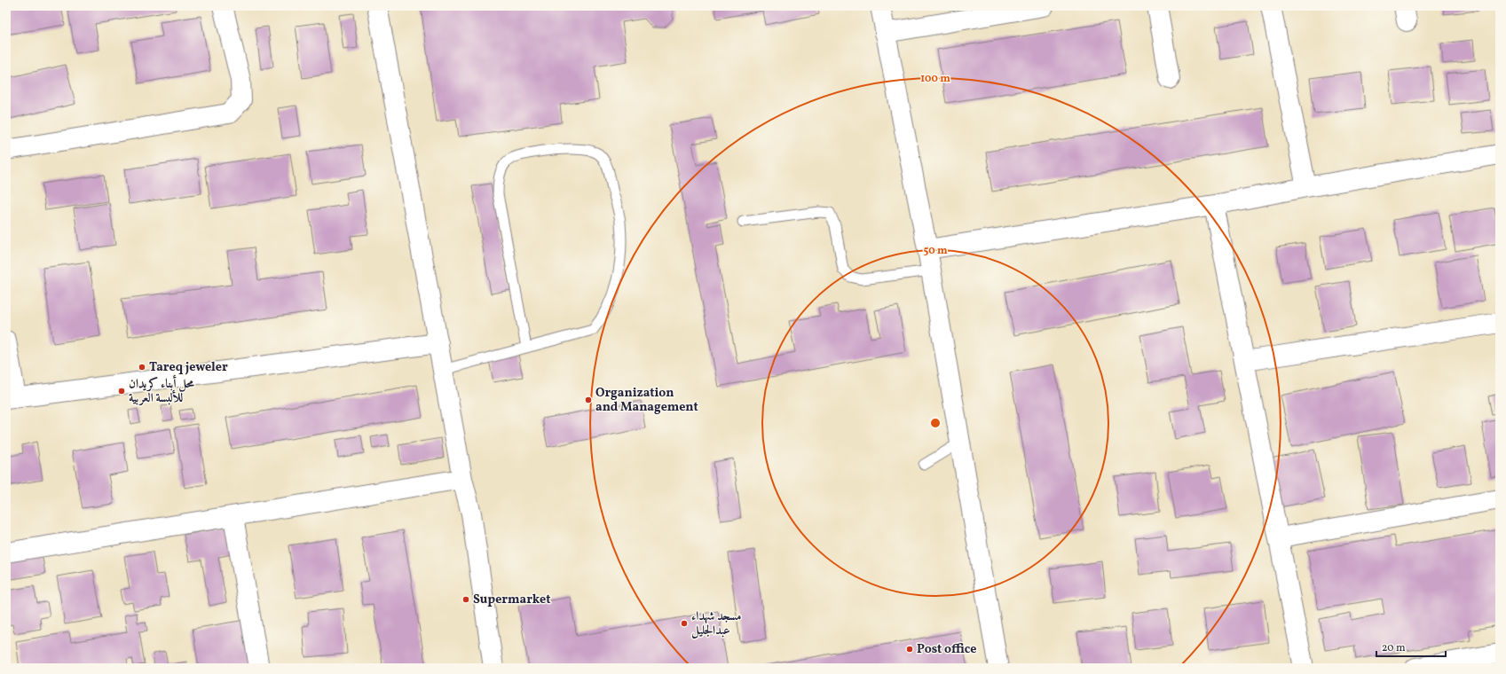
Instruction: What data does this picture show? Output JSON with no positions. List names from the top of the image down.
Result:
{
  "places": [
    "Tareq jeweler",
    "محل أبناء كريدان للألبسة العربية",
    "Organization and Management",
    "Supermarket",
    "مسجد شهداء عبدالجليل",
    "Post office"
  ],
  "scale_bar": "20 m",
  "rings": ["100 m", "50 m"]
}
